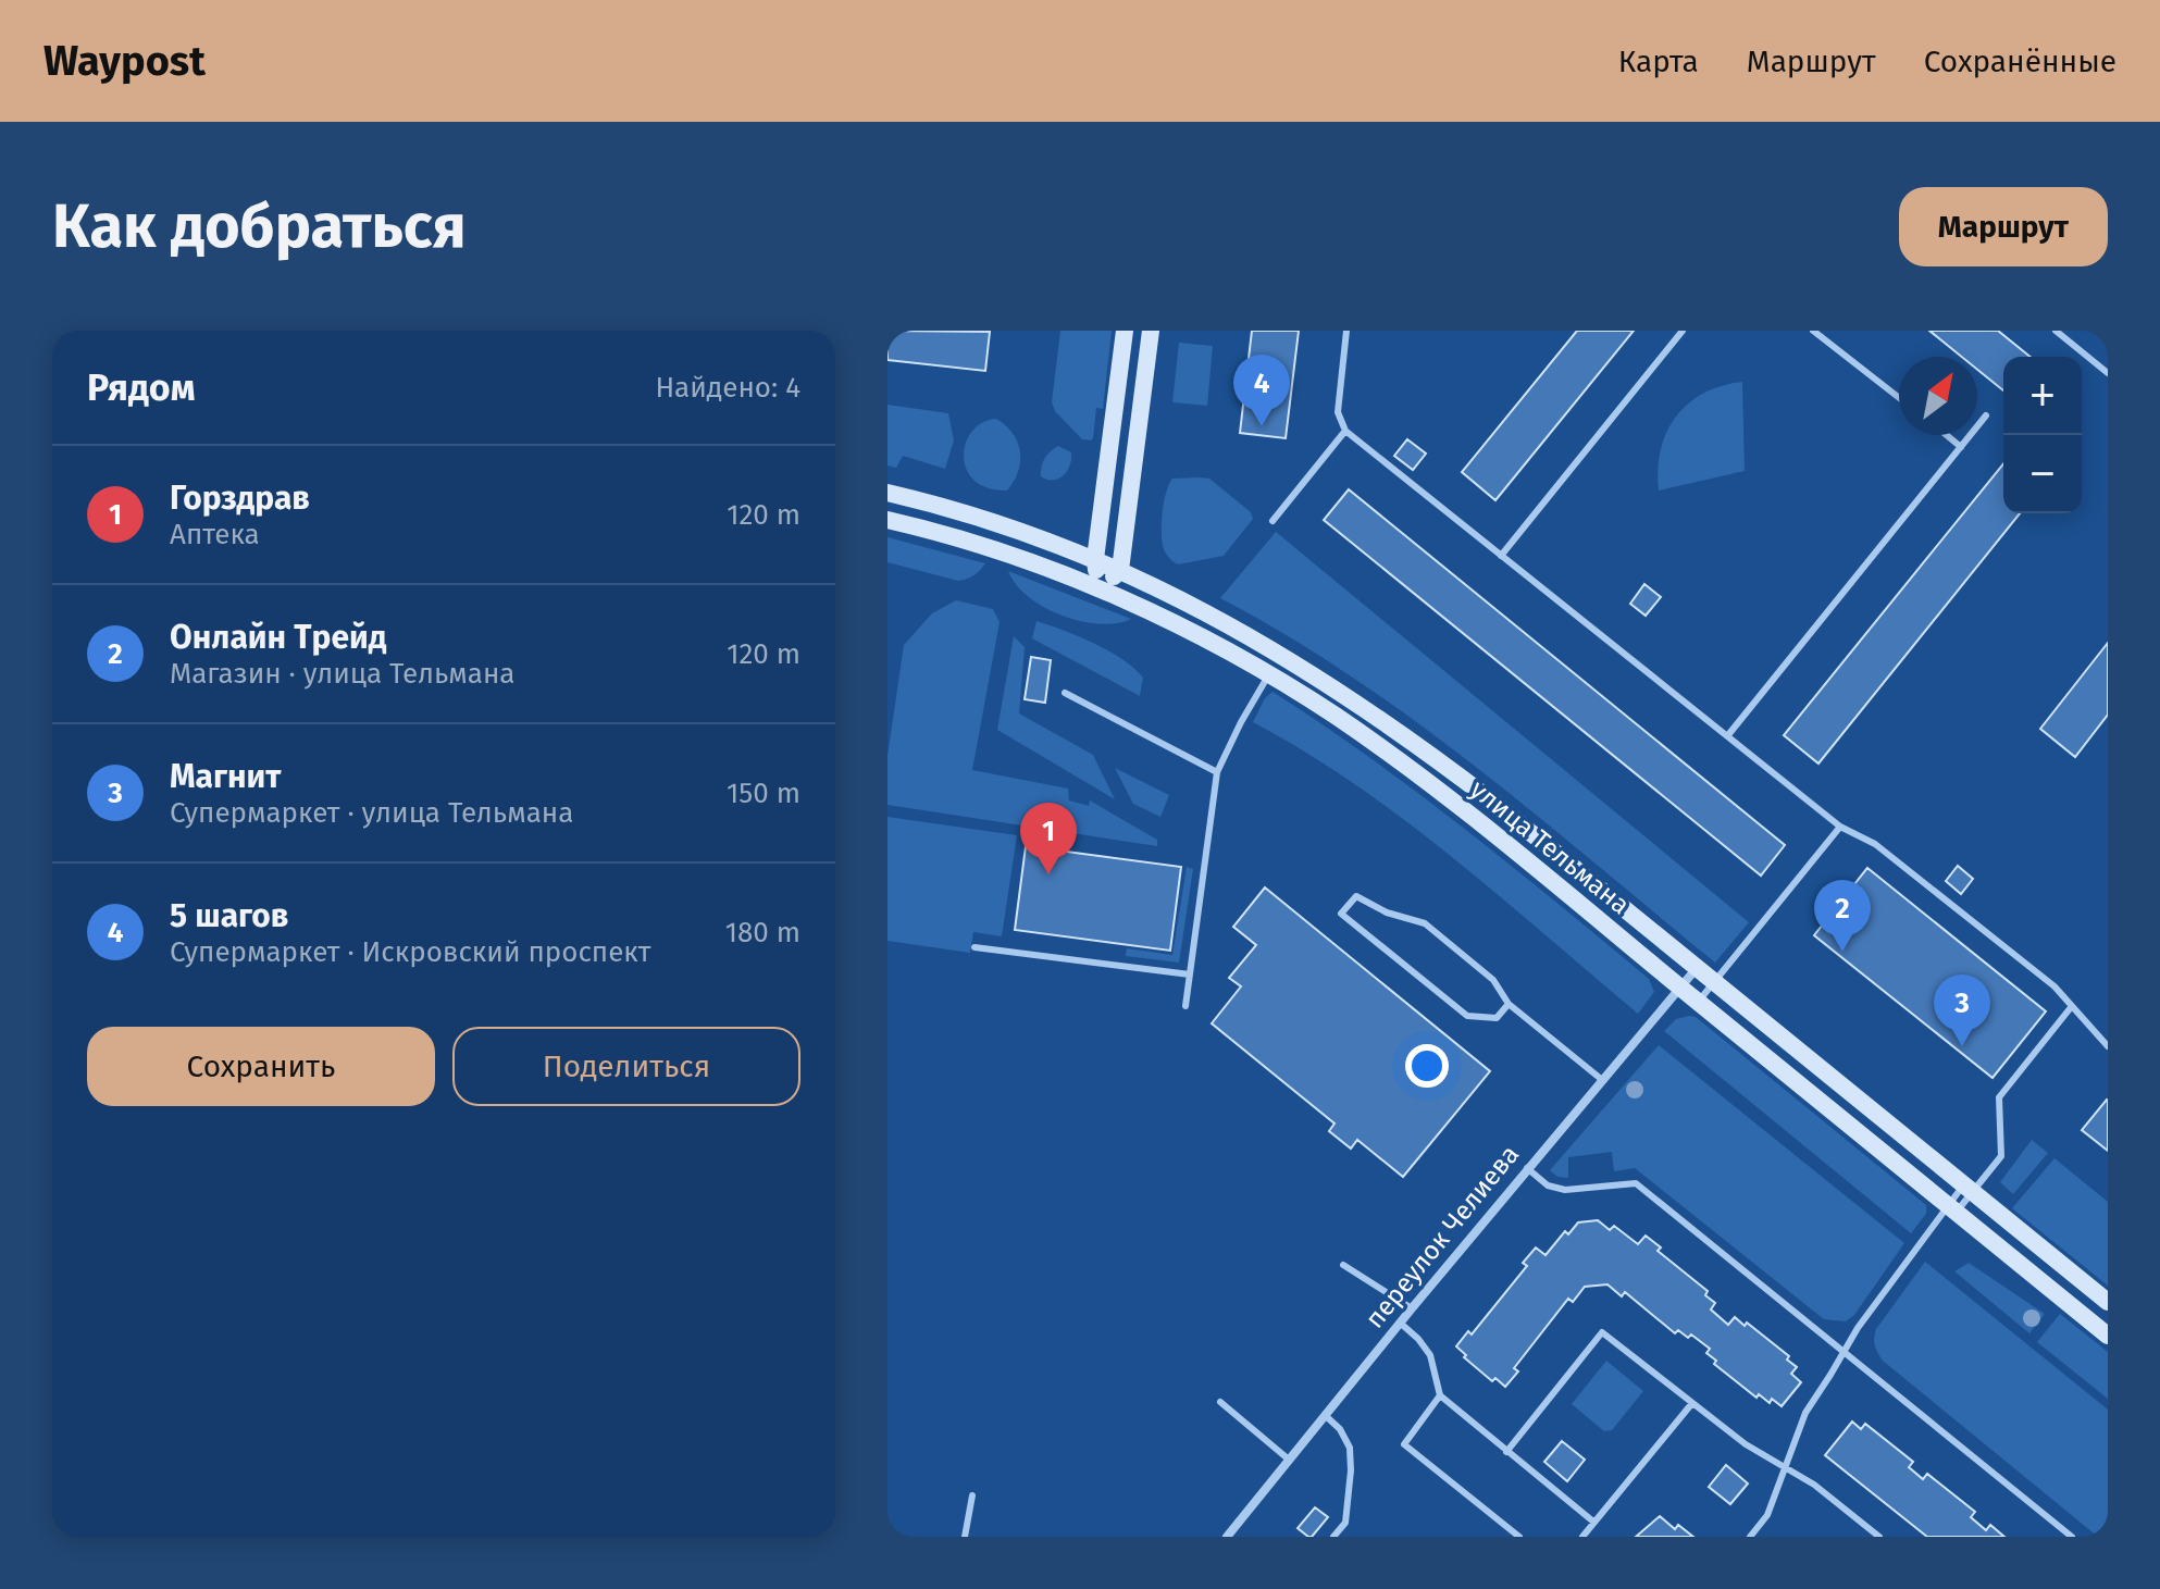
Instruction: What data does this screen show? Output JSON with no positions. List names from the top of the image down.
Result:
{
  "streets": {
    "street": ["улица Тельмана", "переулок Челиева"]
  },
  "crossings": [
    ["улица Тельмана", "переулок Челиева"]
  ],
  "north": "top right",
  "page": {
    "header": "Waypost",
    "nav": ["Карта", "Маршрут", "Сохранённые"],
    "buttons": [
      "Маршрут",
      ["Сохранить", "Поделиться"]
    ],
    "title": "Как добраться",
    "heading": ["Рядом", "Найдено: 4"],
    "pins": [
      "4",
      "1",
      "2",
      "3"
    ],
    "map_buttons": ["+", "−"],
    "list": [
      {
        "mark": "1",
        "name": "Горздрав",
        "note": "Аптека",
        "value": "120 m"
      },
      {
        "mark": "2",
        "name": "Онлайн Трейд",
        "note": "Магазин · улица Тельмана",
        "value": "120 m"
      },
      {
        "mark": "3",
        "name": "Магнит",
        "note": "Супермаркет · улица Тельмана",
        "value": "150 m"
      },
      {
        "mark": "4",
        "name": "5 шагов",
        "note": "Супермаркет · Искровский проспект",
        "value": "180 m"
      }
    ]
  }
}
